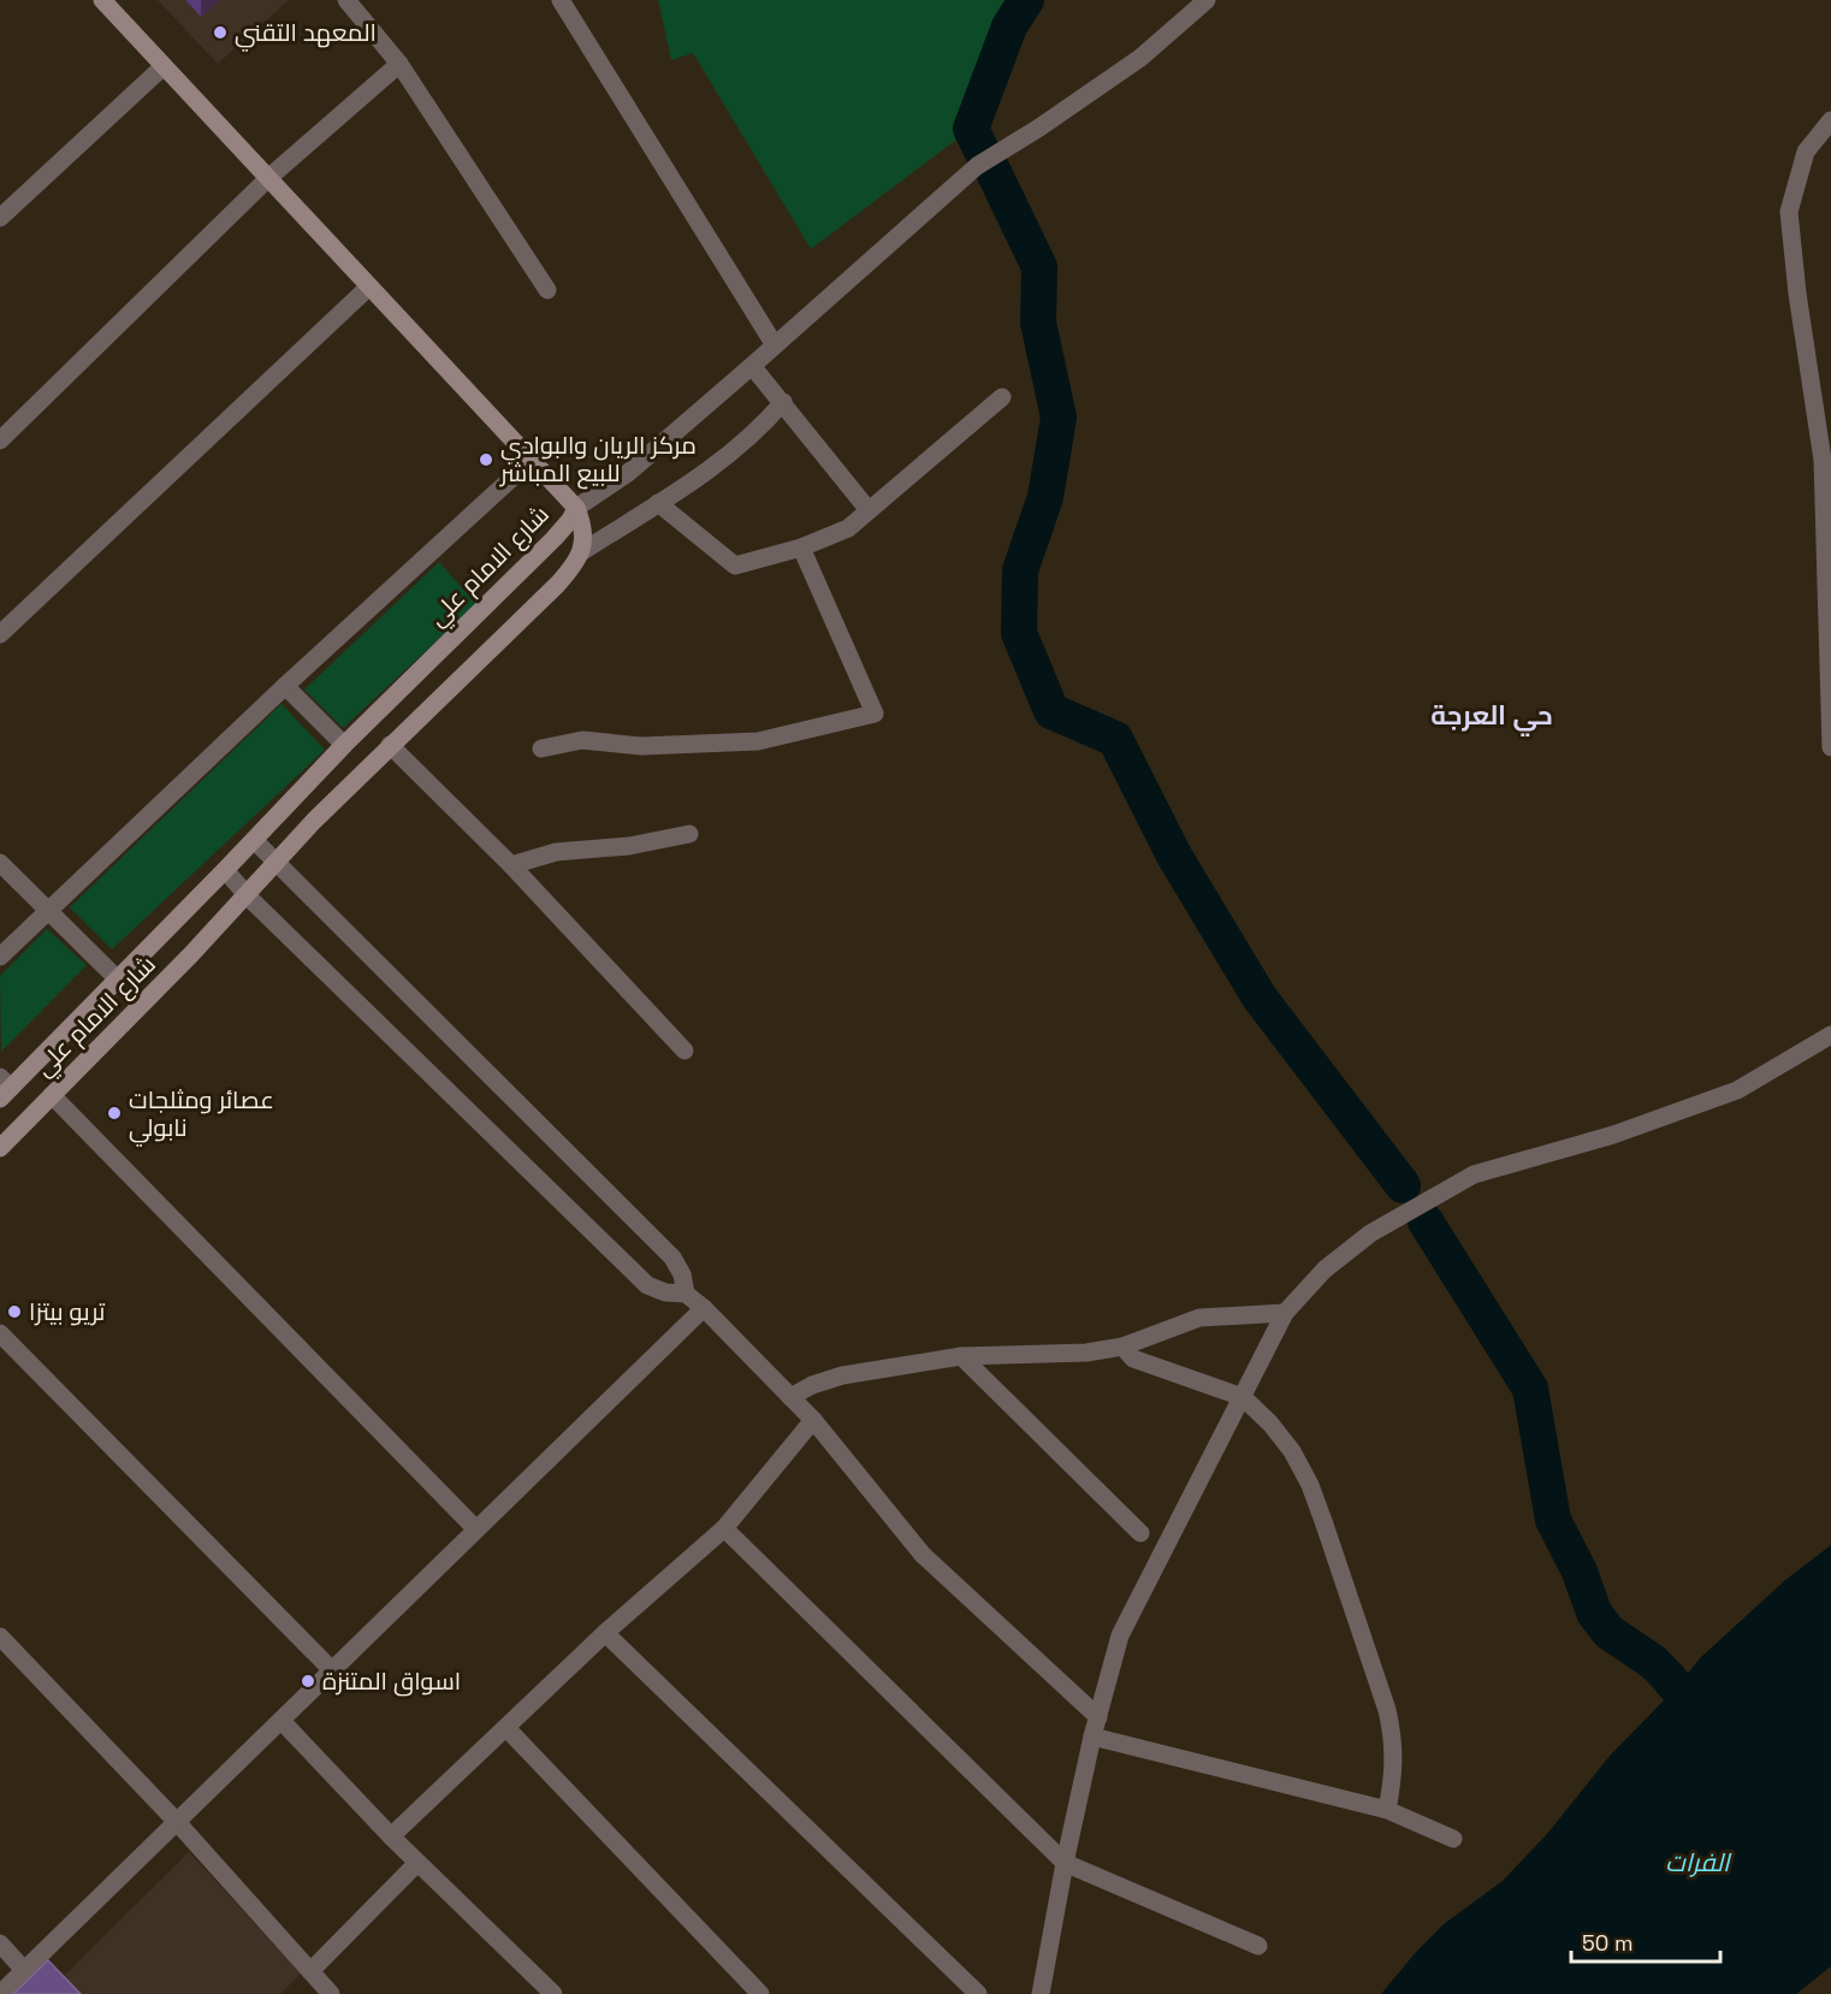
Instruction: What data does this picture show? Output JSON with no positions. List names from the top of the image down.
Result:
{
  "streets": {
    "street": ["شارع الامام علي"]
  },
  "districts": ["حي العرجة"],
  "water": ["الفرات"],
  "places": [
    "المعهد التقني",
    "مركز الريان والبوادي للبيع المباشر",
    "عصائر ومثلجات نابولي",
    "تريو بيتزا",
    "اسواق المتنزة"
  ],
  "scale_bar": "50 m"
}
